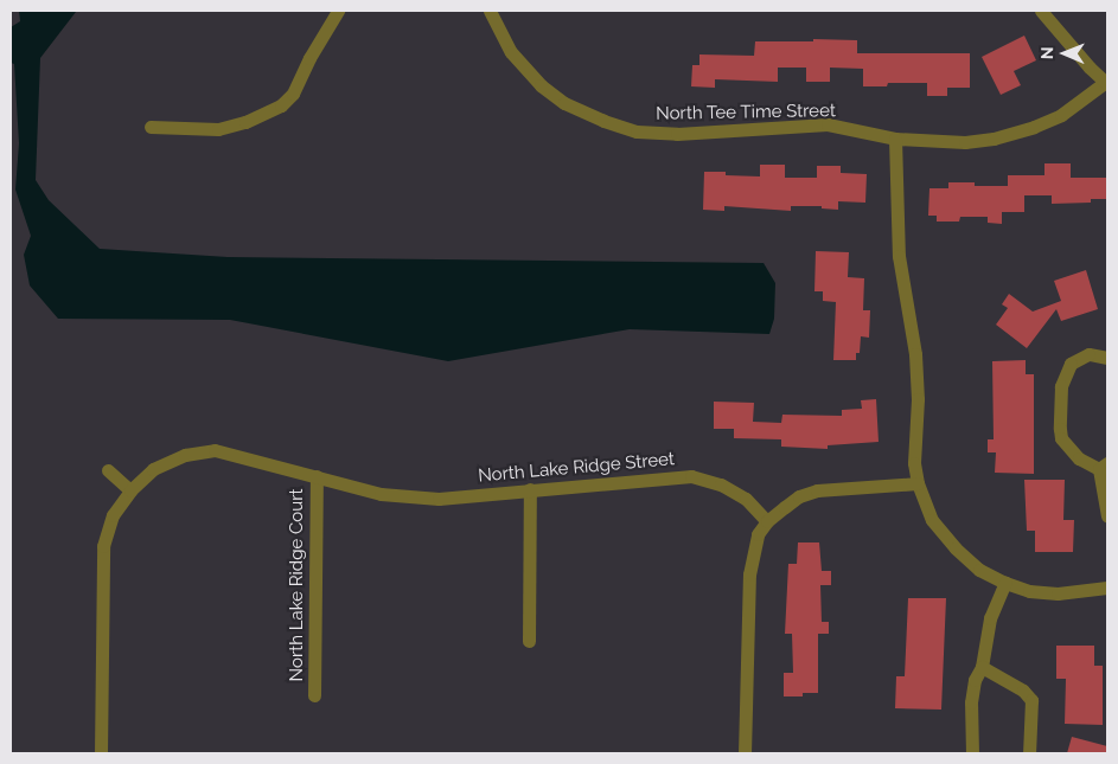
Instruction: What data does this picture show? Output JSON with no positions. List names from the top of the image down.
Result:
{
  "streets": {
    "street": ["North Tee Time Street", "North Lake Ridge Street", "North Lake Ridge Court"]
  },
  "crossings": [
    ["North Lake Ridge Street", "North Lake Ridge Court"]
  ],
  "north": "left"
}
